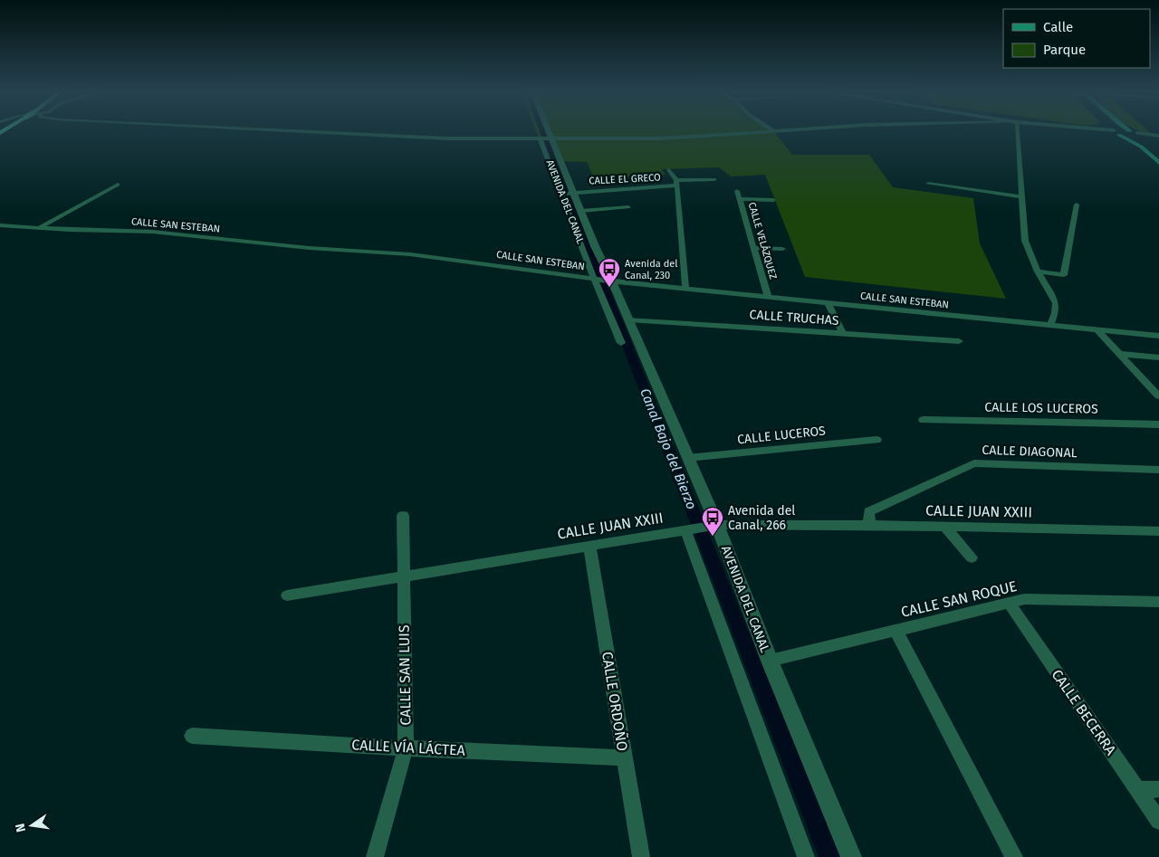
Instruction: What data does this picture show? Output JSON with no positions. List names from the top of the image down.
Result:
{
  "streets": {
    "street": [
      "CALLE EL GRECO",
      "AVENIDA DEL CANAL",
      "CALLE SAN ESTEBAN",
      "CALLE VELÁZQUEZ",
      "CALLE TRUCHAS",
      "CALLE LOS LUCEROS",
      "CALLE LUCEROS",
      "CALLE DIAGONAL",
      "CALLE JUAN XXIII",
      "CALLE SAN ROQUE",
      "CALLE SAN LUIS",
      "CALLE ORDOÑO",
      "CALLE BECERRA",
      "CALLE VÍA LÁCTEA"
    ]
  },
  "crossings": [
    ["CALLE EL GRECO", "AVENIDA DEL CANAL"],
    ["AVENIDA DEL CANAL", "CALLE SAN ESTEBAN"],
    ["AVENIDA DEL CANAL", "CALLE TRUCHAS"],
    ["AVENIDA DEL CANAL", "CALLE LUCEROS"],
    ["AVENIDA DEL CANAL", "CALLE JUAN XXIII"],
    ["AVENIDA DEL CANAL", "CALLE SAN ROQUE"],
    ["CALLE SAN ESTEBAN", "CALLE VELÁZQUEZ"],
    ["CALLE DIAGONAL", "CALLE JUAN XXIII"],
    ["CALLE JUAN XXIII", "CALLE SAN LUIS"],
    ["CALLE JUAN XXIII", "CALLE ORDOÑO"],
    ["CALLE SAN ROQUE", "CALLE BECERRA"],
    ["CALLE SAN LUIS", "CALLE VÍA LÁCTEA"],
    ["CALLE ORDOÑO", "CALLE VÍA LÁCTEA"]
  ],
  "water": ["Canal Bajo del Bierzo"],
  "places": {
    "bus stop": ["Avenida del Canal, 230", "Avenida del Canal, 266"]
  },
  "legend": ["Calle", "Parque"],
  "north": "left"
}
